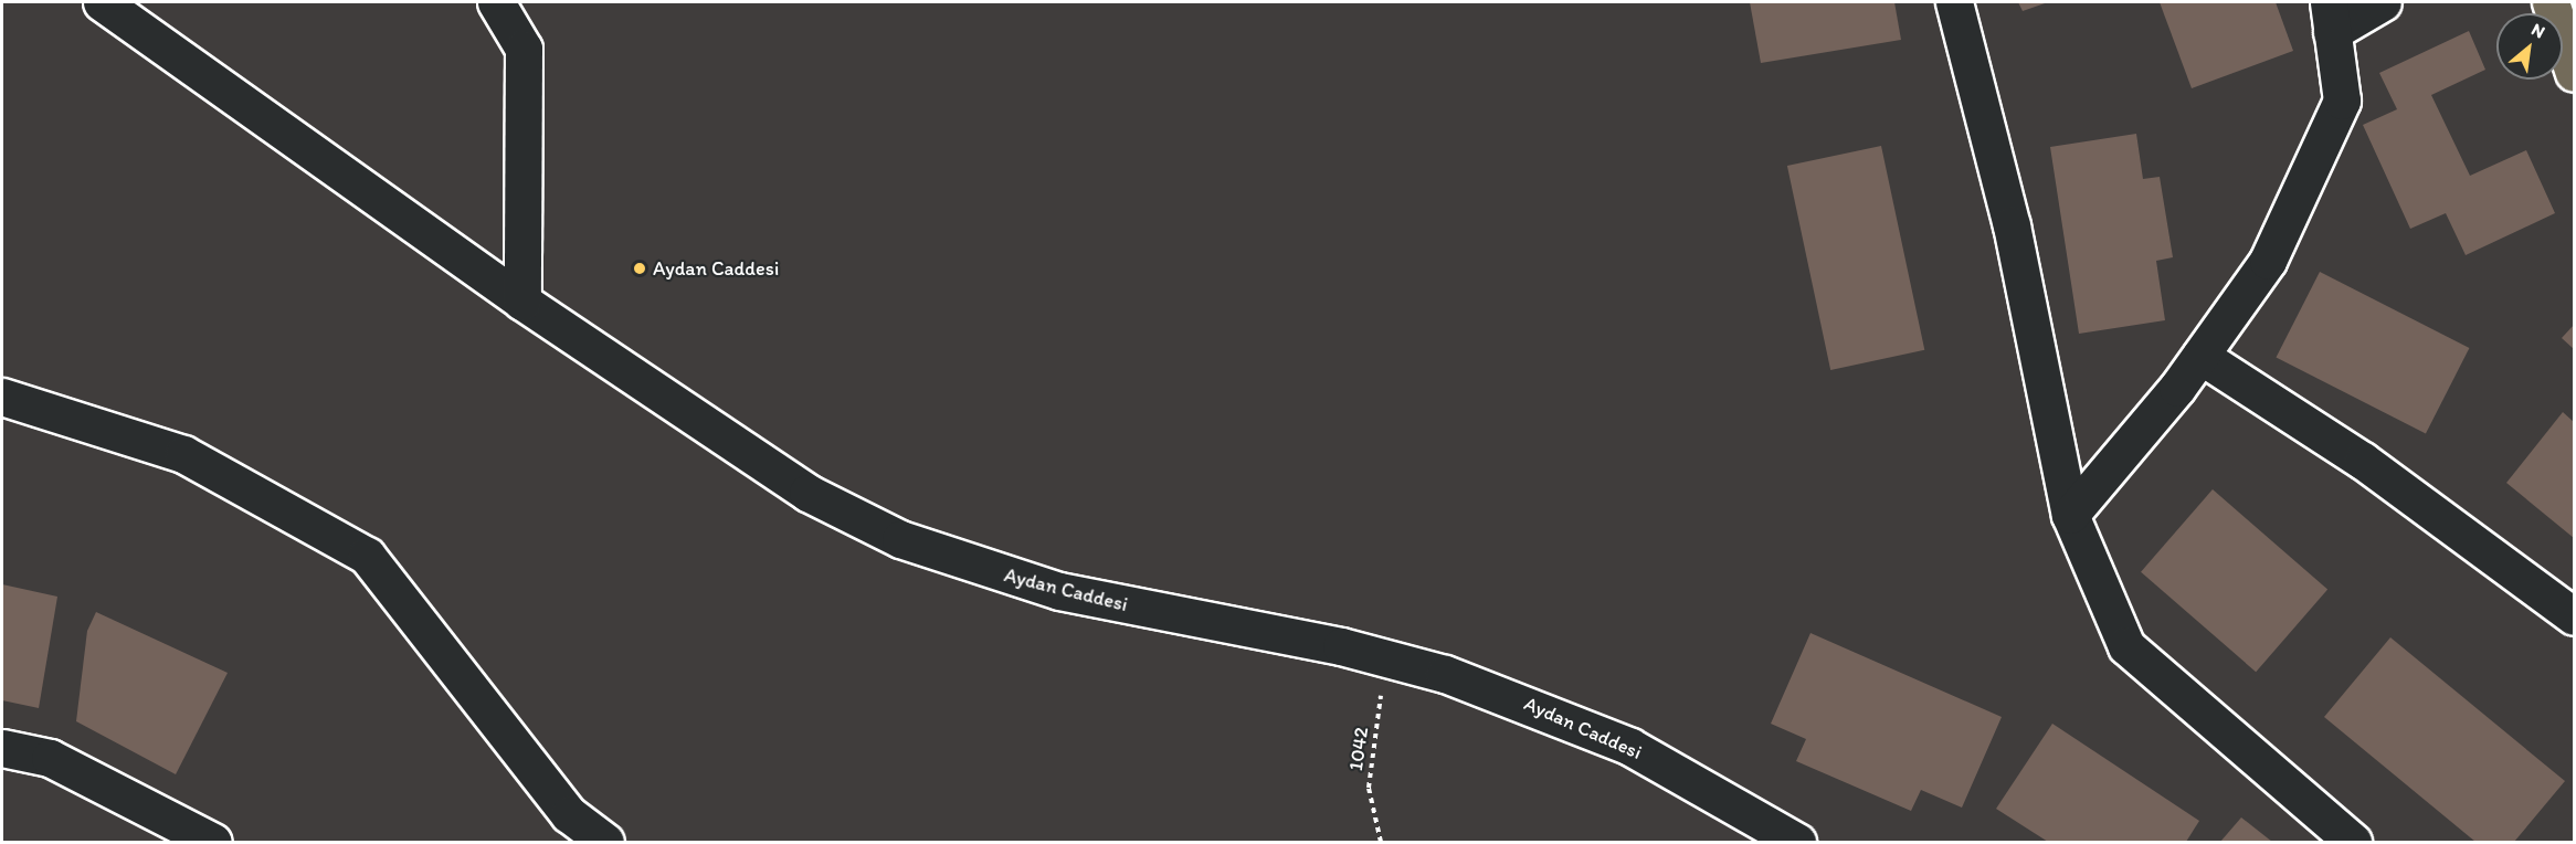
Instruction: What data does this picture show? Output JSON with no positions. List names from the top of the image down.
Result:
{
  "streets": {
    "street": ["Aydan Caddesi"],
    "path": ["1042"]
  },
  "crossings": [
    ["Aydan Caddesi", "1042"]
  ],
  "places": ["Aydan Caddesi"],
  "north": "top right"
}
